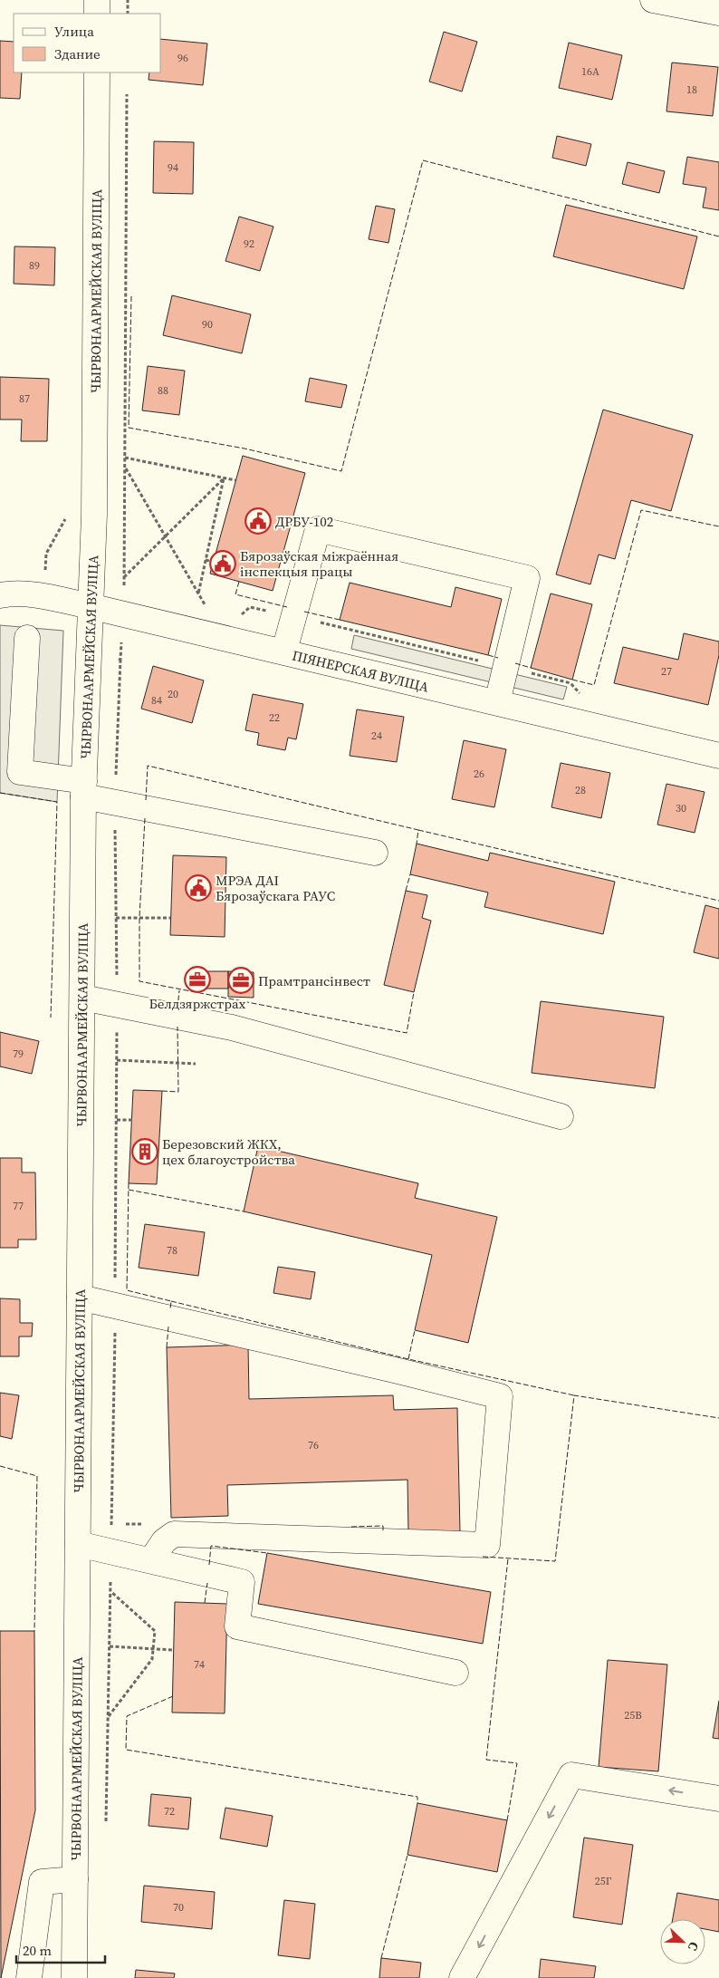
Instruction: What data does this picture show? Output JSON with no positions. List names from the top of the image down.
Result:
{
  "streets": {
    "main road": ["ЧЫРВОНААРМЕЙСКАЯ ВУЛІЦА", "ПІЯНЕРСКАЯ ВУЛІЦА"]
  },
  "crossings": [
    ["ЧЫРВОНААРМЕЙСКАЯ ВУЛІЦА", "ПІЯНЕРСКАЯ ВУЛІЦА"]
  ],
  "places": {
    "public building": ["ДРБУ-102", "Бярозаўская міжраённая інспекцыя працы", "МРЭА ДАІ Бярозаўскага РАУС"],
    "office": ["Белдзяржстрах", "Прамтрансінвест"],
    "building": ["Березовский ЖКХ, цех благоустройства"]
  },
  "house_numbers": [
    "96",
    "16А",
    "18",
    "94",
    "92",
    "89",
    "90",
    "88",
    "87",
    "27",
    "20",
    "84",
    "22",
    "24",
    "26",
    "28",
    "30",
    "79",
    "77",
    "78",
    "76",
    "74",
    "25В",
    "72",
    "25Г",
    "70"
  ],
  "legend": ["Улица", "Здание"],
  "scale_bar": "20 m",
  "north": "bottom right"
}
